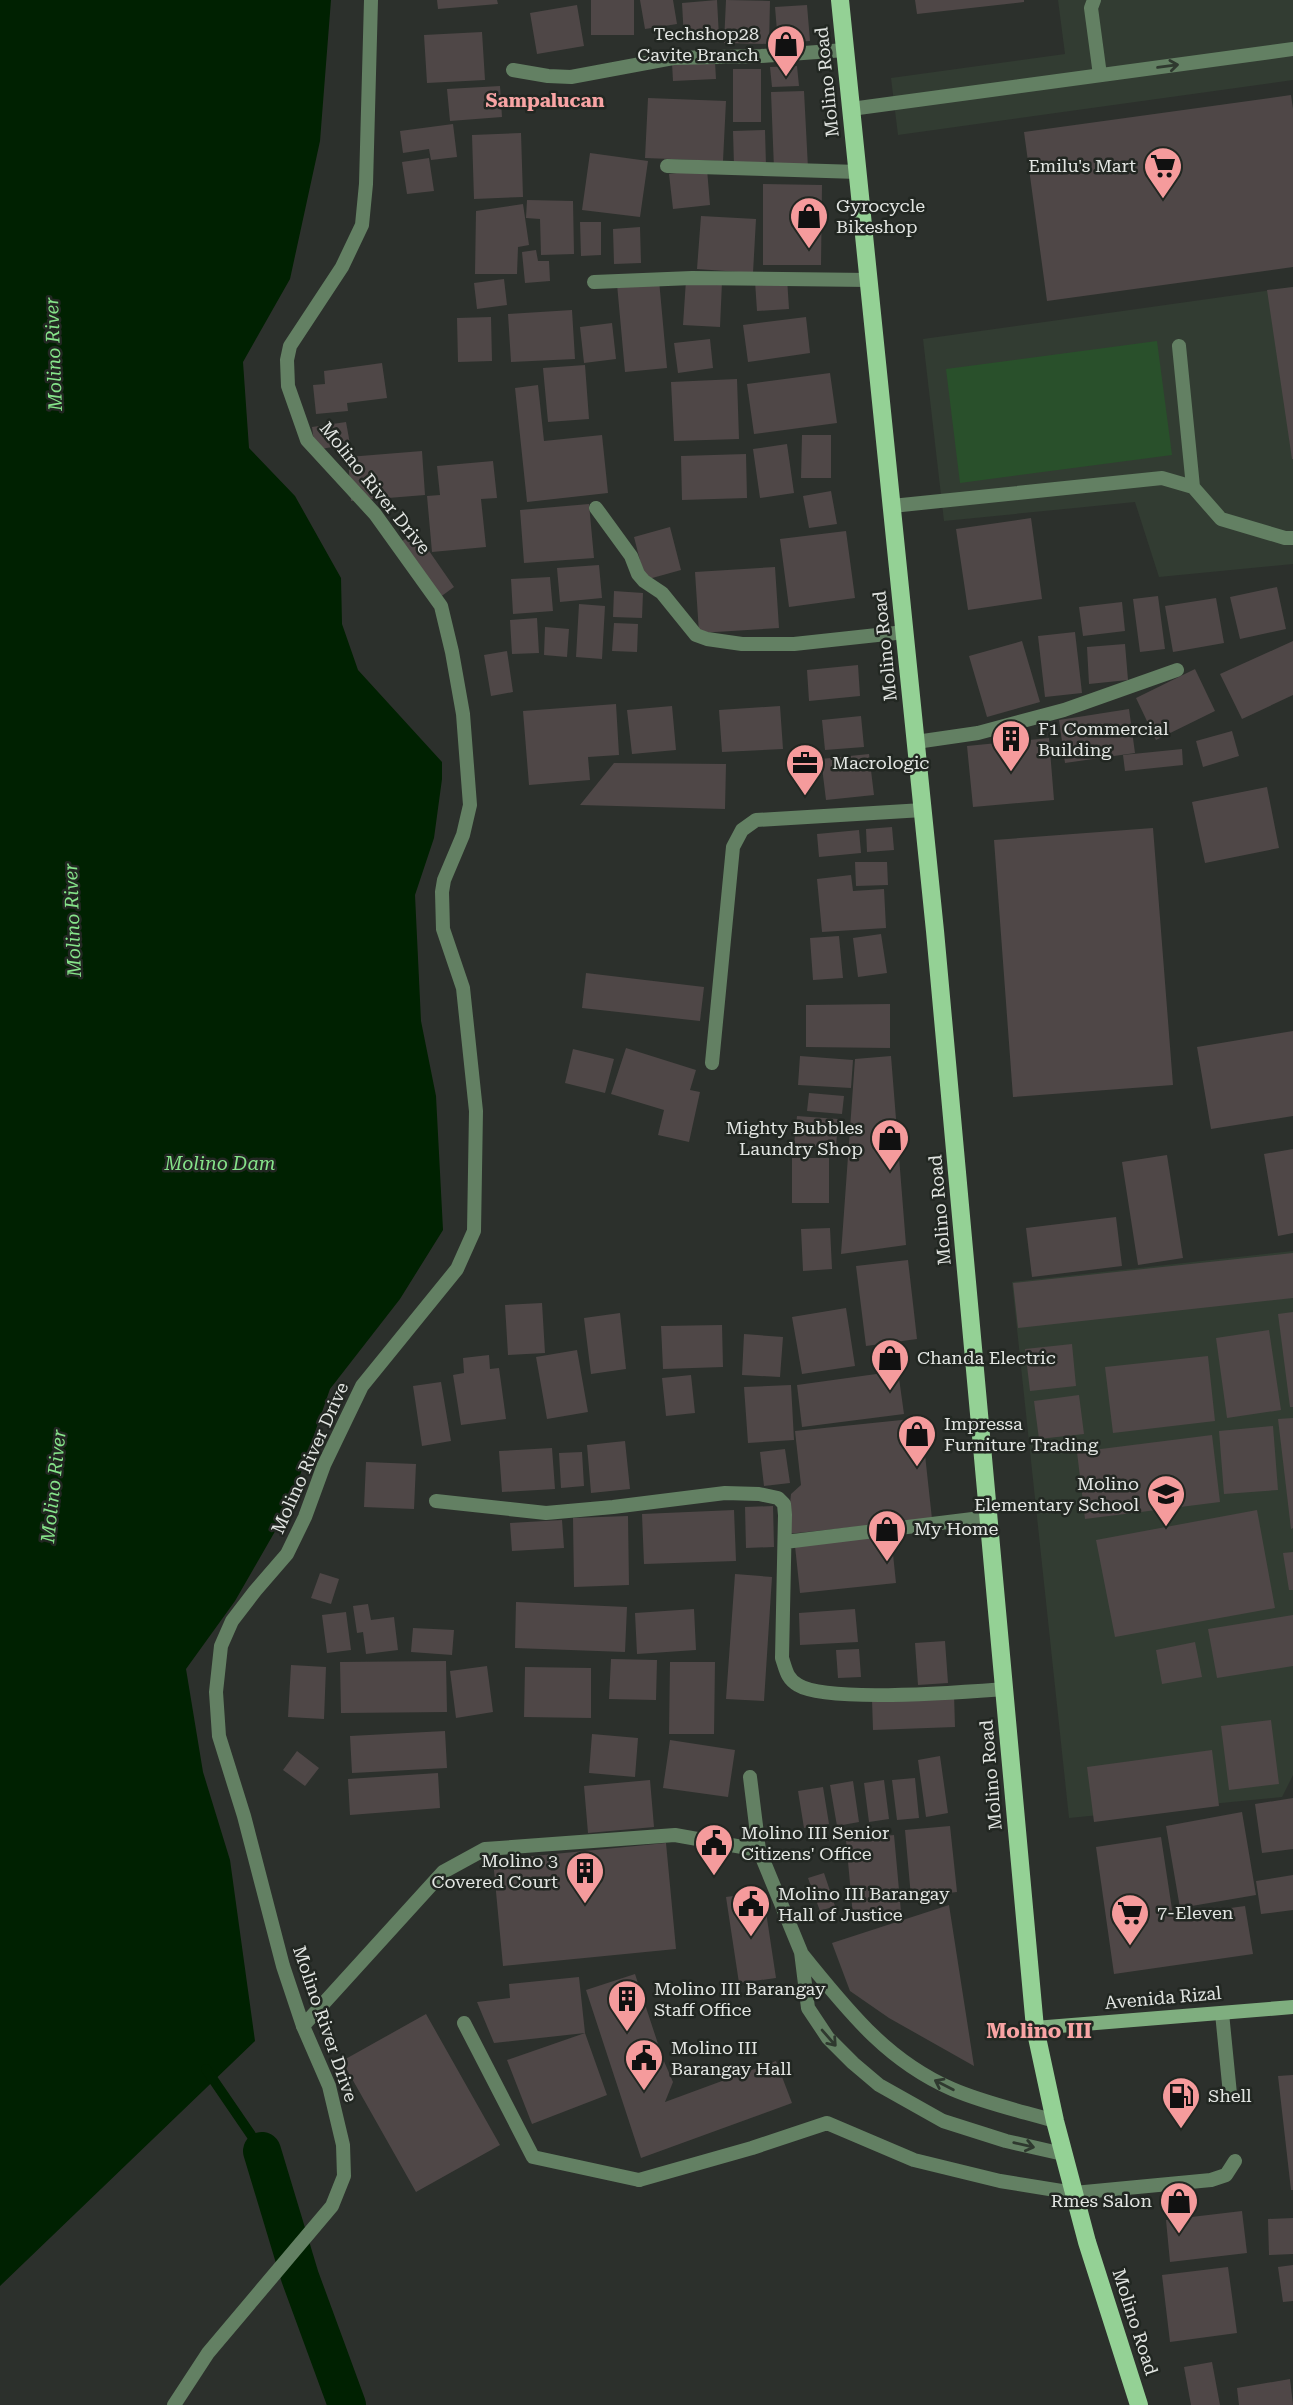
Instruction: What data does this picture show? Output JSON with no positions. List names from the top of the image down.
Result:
{
  "streets": {
    "main road": ["Molino Road", "Avenida Rizal"],
    "street": ["Molino River Drive"]
  },
  "crossings": [
    ["Molino Road", "Avenida Rizal"]
  ],
  "districts": ["Sampalucan", "Molino III"],
  "water": ["Molino River", "Molino Dam"],
  "places": {
    "shop": [
      "Techshop28 Cavite Branch",
      "Gyrocycle Bikeshop",
      "Mighty Bubbles Laundry Shop",
      "Chanda Electric",
      "Impressa Furniture Trading",
      "My Home",
      "Rmes Salon"
    ],
    "supermarket": ["Emilu's Mart", "7-Eleven"],
    "building": ["F1 Commercial Building", "Molino 3 Covered Court", "Molino III Barangay Staff Office"],
    "office": ["Macrologic"],
    "school or university": ["Molino Elementary School"],
    "public building": ["Molino III Senior Citizens' Office", "Molino III Barangay Hall of Justice", "Molino III Barangay Hall"],
    "fuel station": ["Shell"]
  }
}
